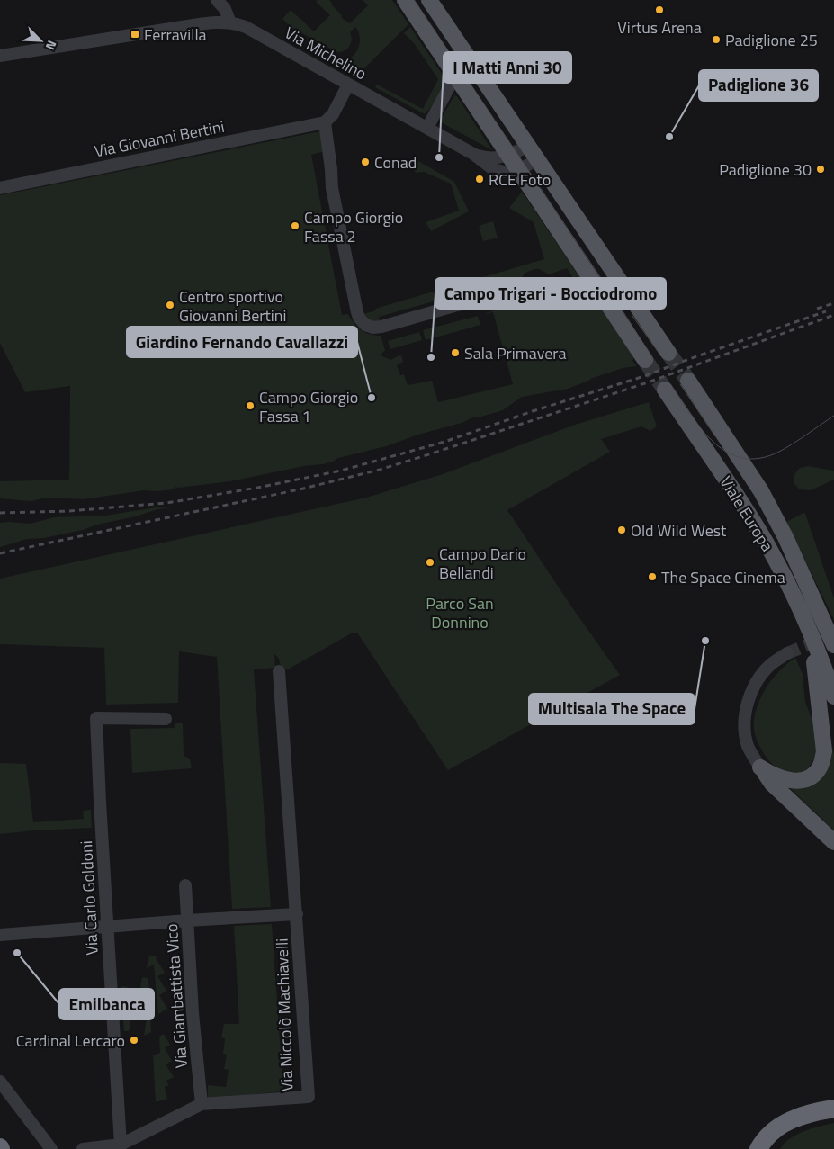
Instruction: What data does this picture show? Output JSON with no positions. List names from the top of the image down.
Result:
{
  "streets": {
    "main road": ["Viale Europa"],
    "street": [
      "Via Michelino",
      "Via Giovanni Bertini",
      "Via Carlo Goldoni",
      "Via Giambattista Vico",
      "Via Niccolò Machiavelli"
    ]
  },
  "crossings": [
    ["Via Carlo Goldoni", "Via Niccolò Machiavelli"],
    ["Via Giambattista Vico", "Via Niccolò Machiavelli"]
  ],
  "parks": ["Parco San Donnino"],
  "places": {
    "other": [
      "Virtus Arena",
      "Padiglione 25",
      "Padiglione 36",
      "I Matti Anni 30",
      "Conad",
      "Padiglione 30",
      "RCE Foto",
      "Campo Giorgio Fassa 2",
      "Centro sportivo Giovanni Bertini",
      "Sala Primavera",
      "Campo Trigari - Bocciodromo",
      "Giardino Fernando Cavallazzi",
      "Campo Giorgio Fassa 1",
      "Old Wild West",
      "Campo Dario Bellandi",
      "The Space Cinema",
      "Multisala The Space",
      "Emilbanca",
      "Cardinal Lercaro"
    ],
    "transit": ["Ferravilla"]
  },
  "north": "bottom right"
}
